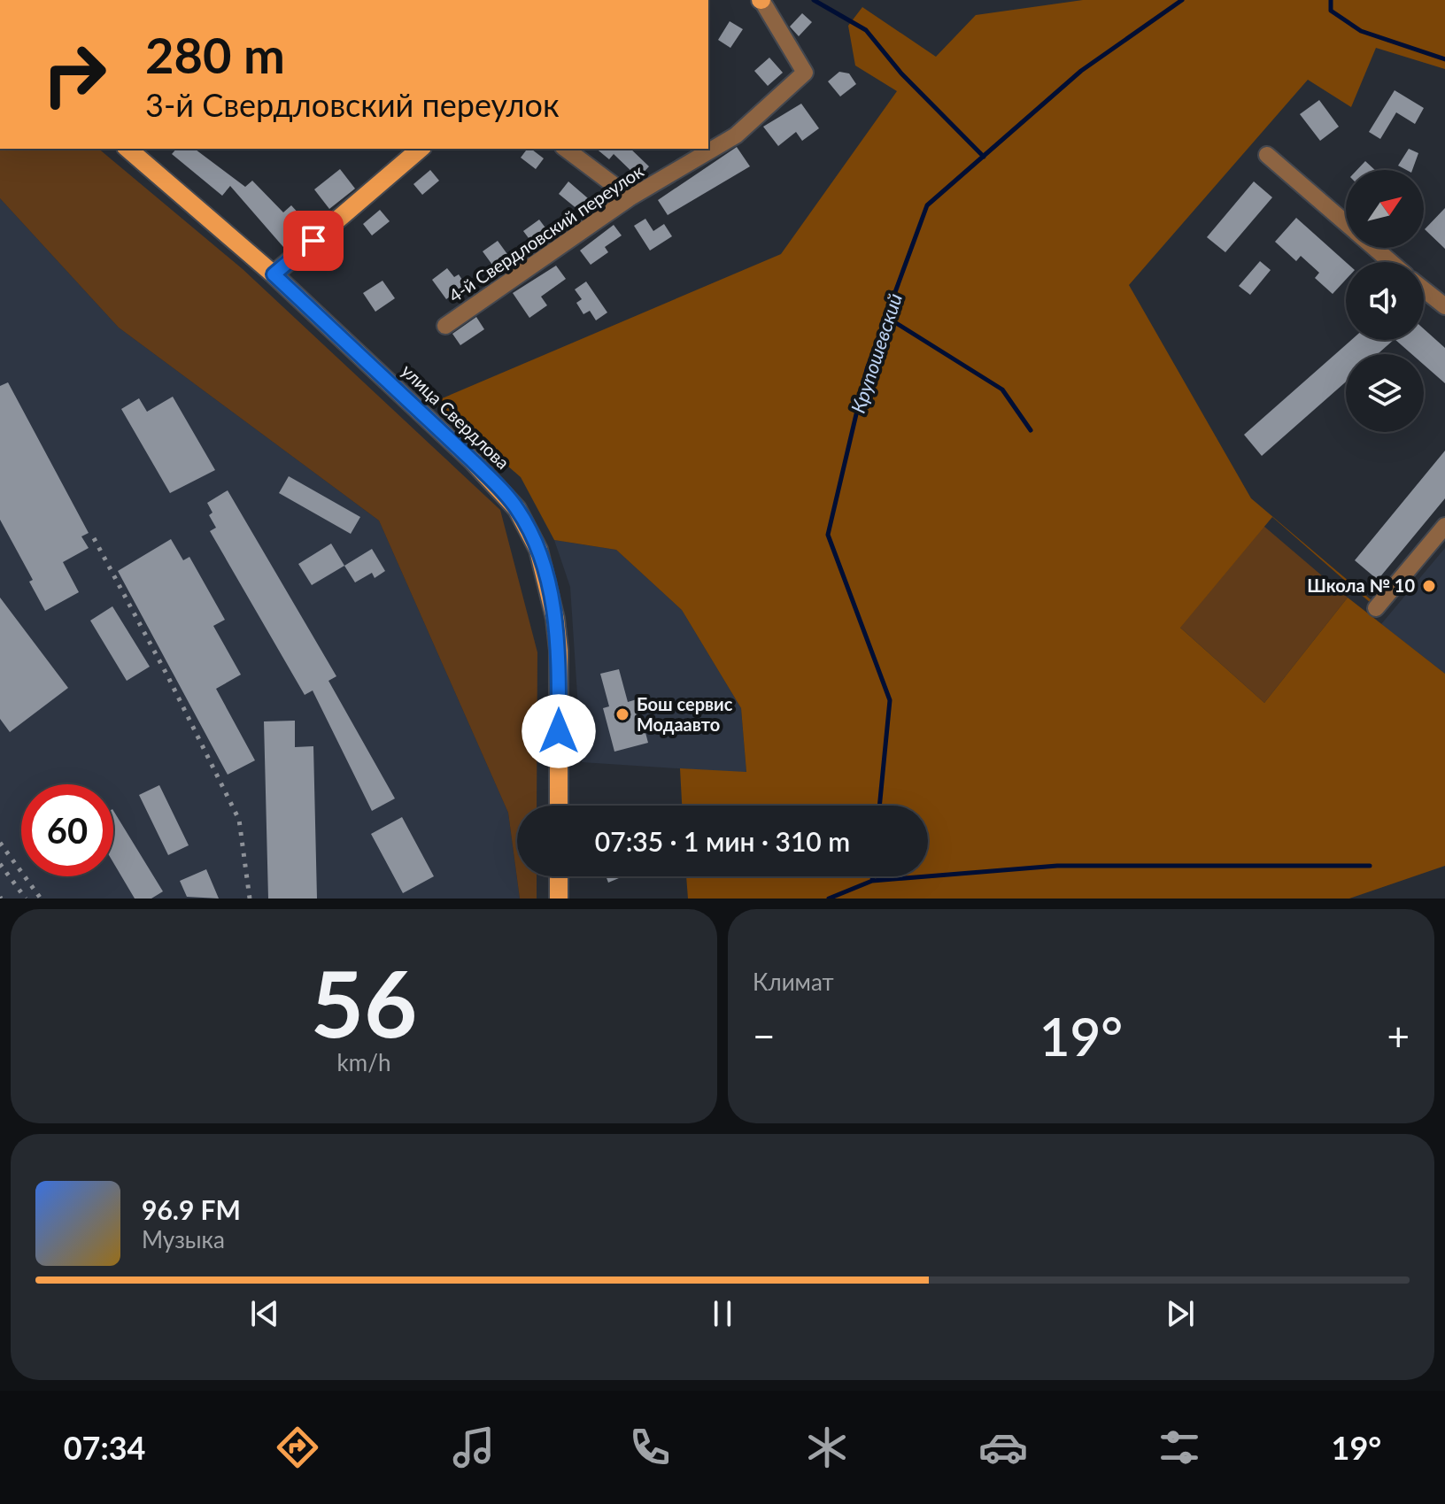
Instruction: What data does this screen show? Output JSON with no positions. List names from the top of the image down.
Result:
{
  "streets": {
    "main road": ["улица Свердлова"],
    "street": ["4-й Свердловский переулок"]
  },
  "water": ["Крупошевский"],
  "places": ["Школа № 10", "Бош сервис Модаавто"],
  "north": "top right",
  "page": {
    "turn": ["280 m", "3-й Свердловский переулок"],
    "limit": "60",
    "trip": "07:35 · 1 мин · 310 m",
    "tile": [
      ["56", "km/h"],
      "Климат"
    ],
    "heat": ["−", "19°", "+"],
    "song": ["96.9 FM", "Музыка"],
    "tabs": ["07:34", "19°"]
  }
}
